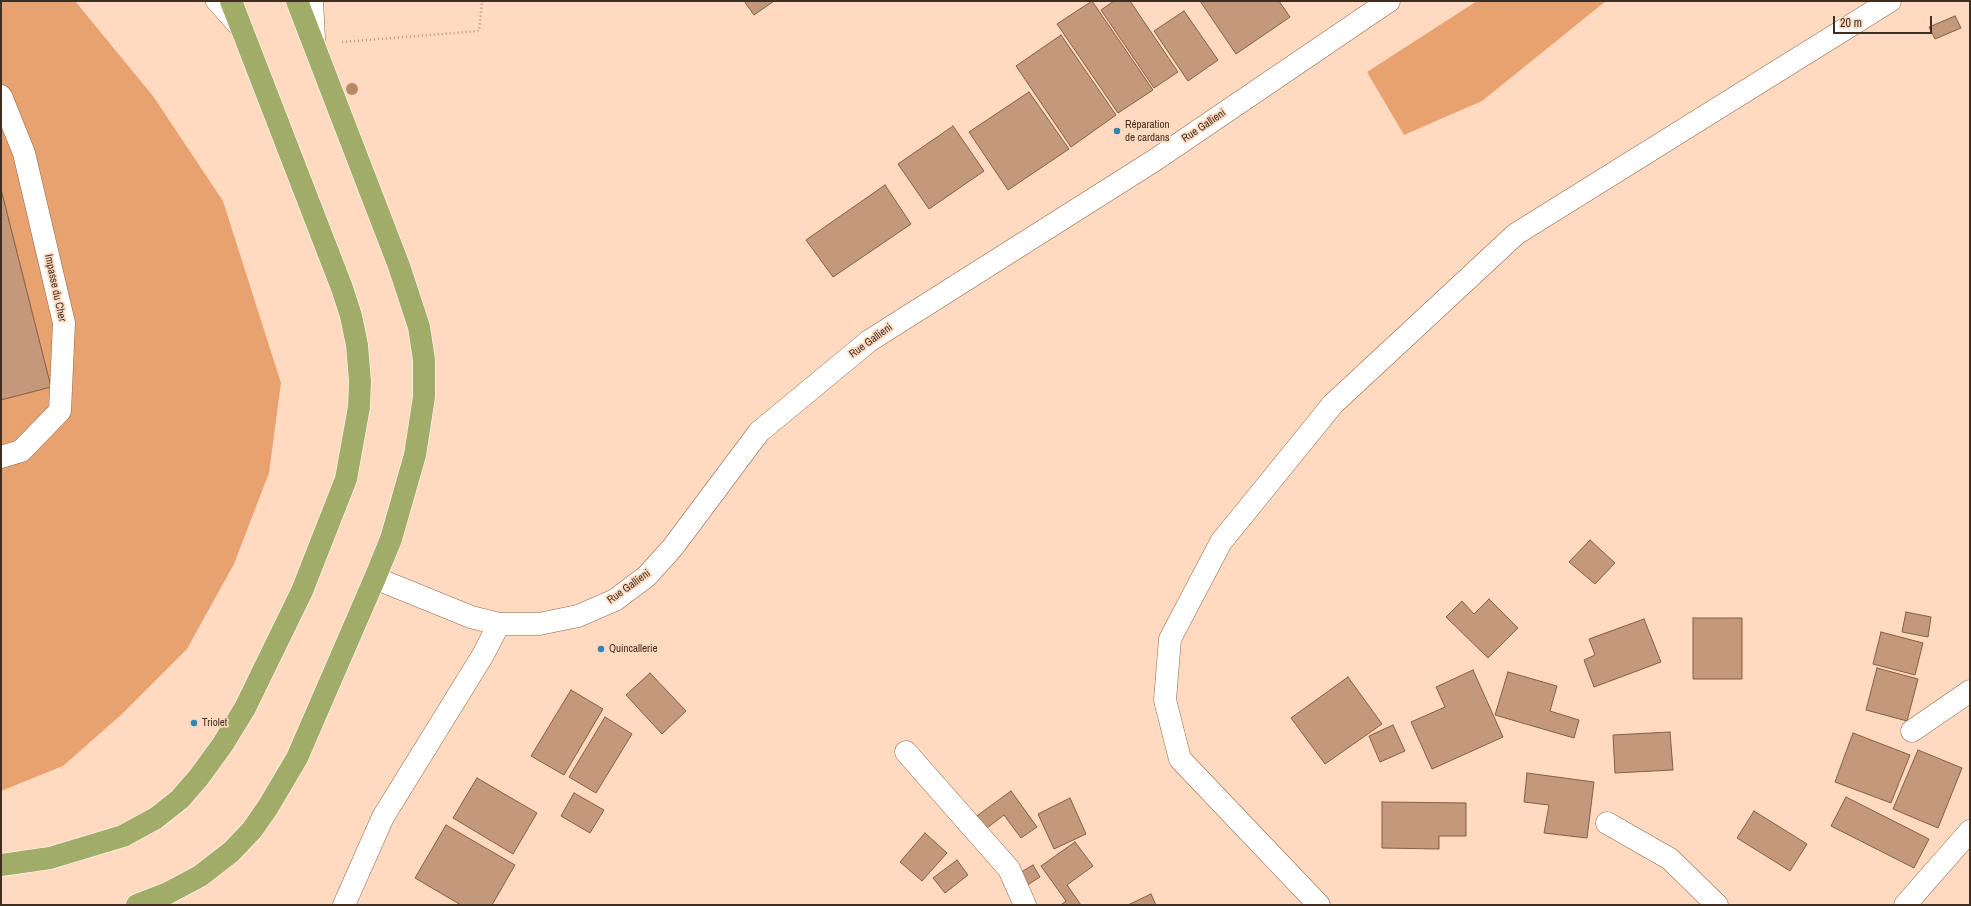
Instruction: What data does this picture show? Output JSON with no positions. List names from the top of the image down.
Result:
{
  "streets": {
    "street": ["Rue Gallieni", "Impasse du Cher"]
  },
  "places": ["Réparation de cardans", "Quincallerie", "Triolet"],
  "scale_bar": "20 m"
}
